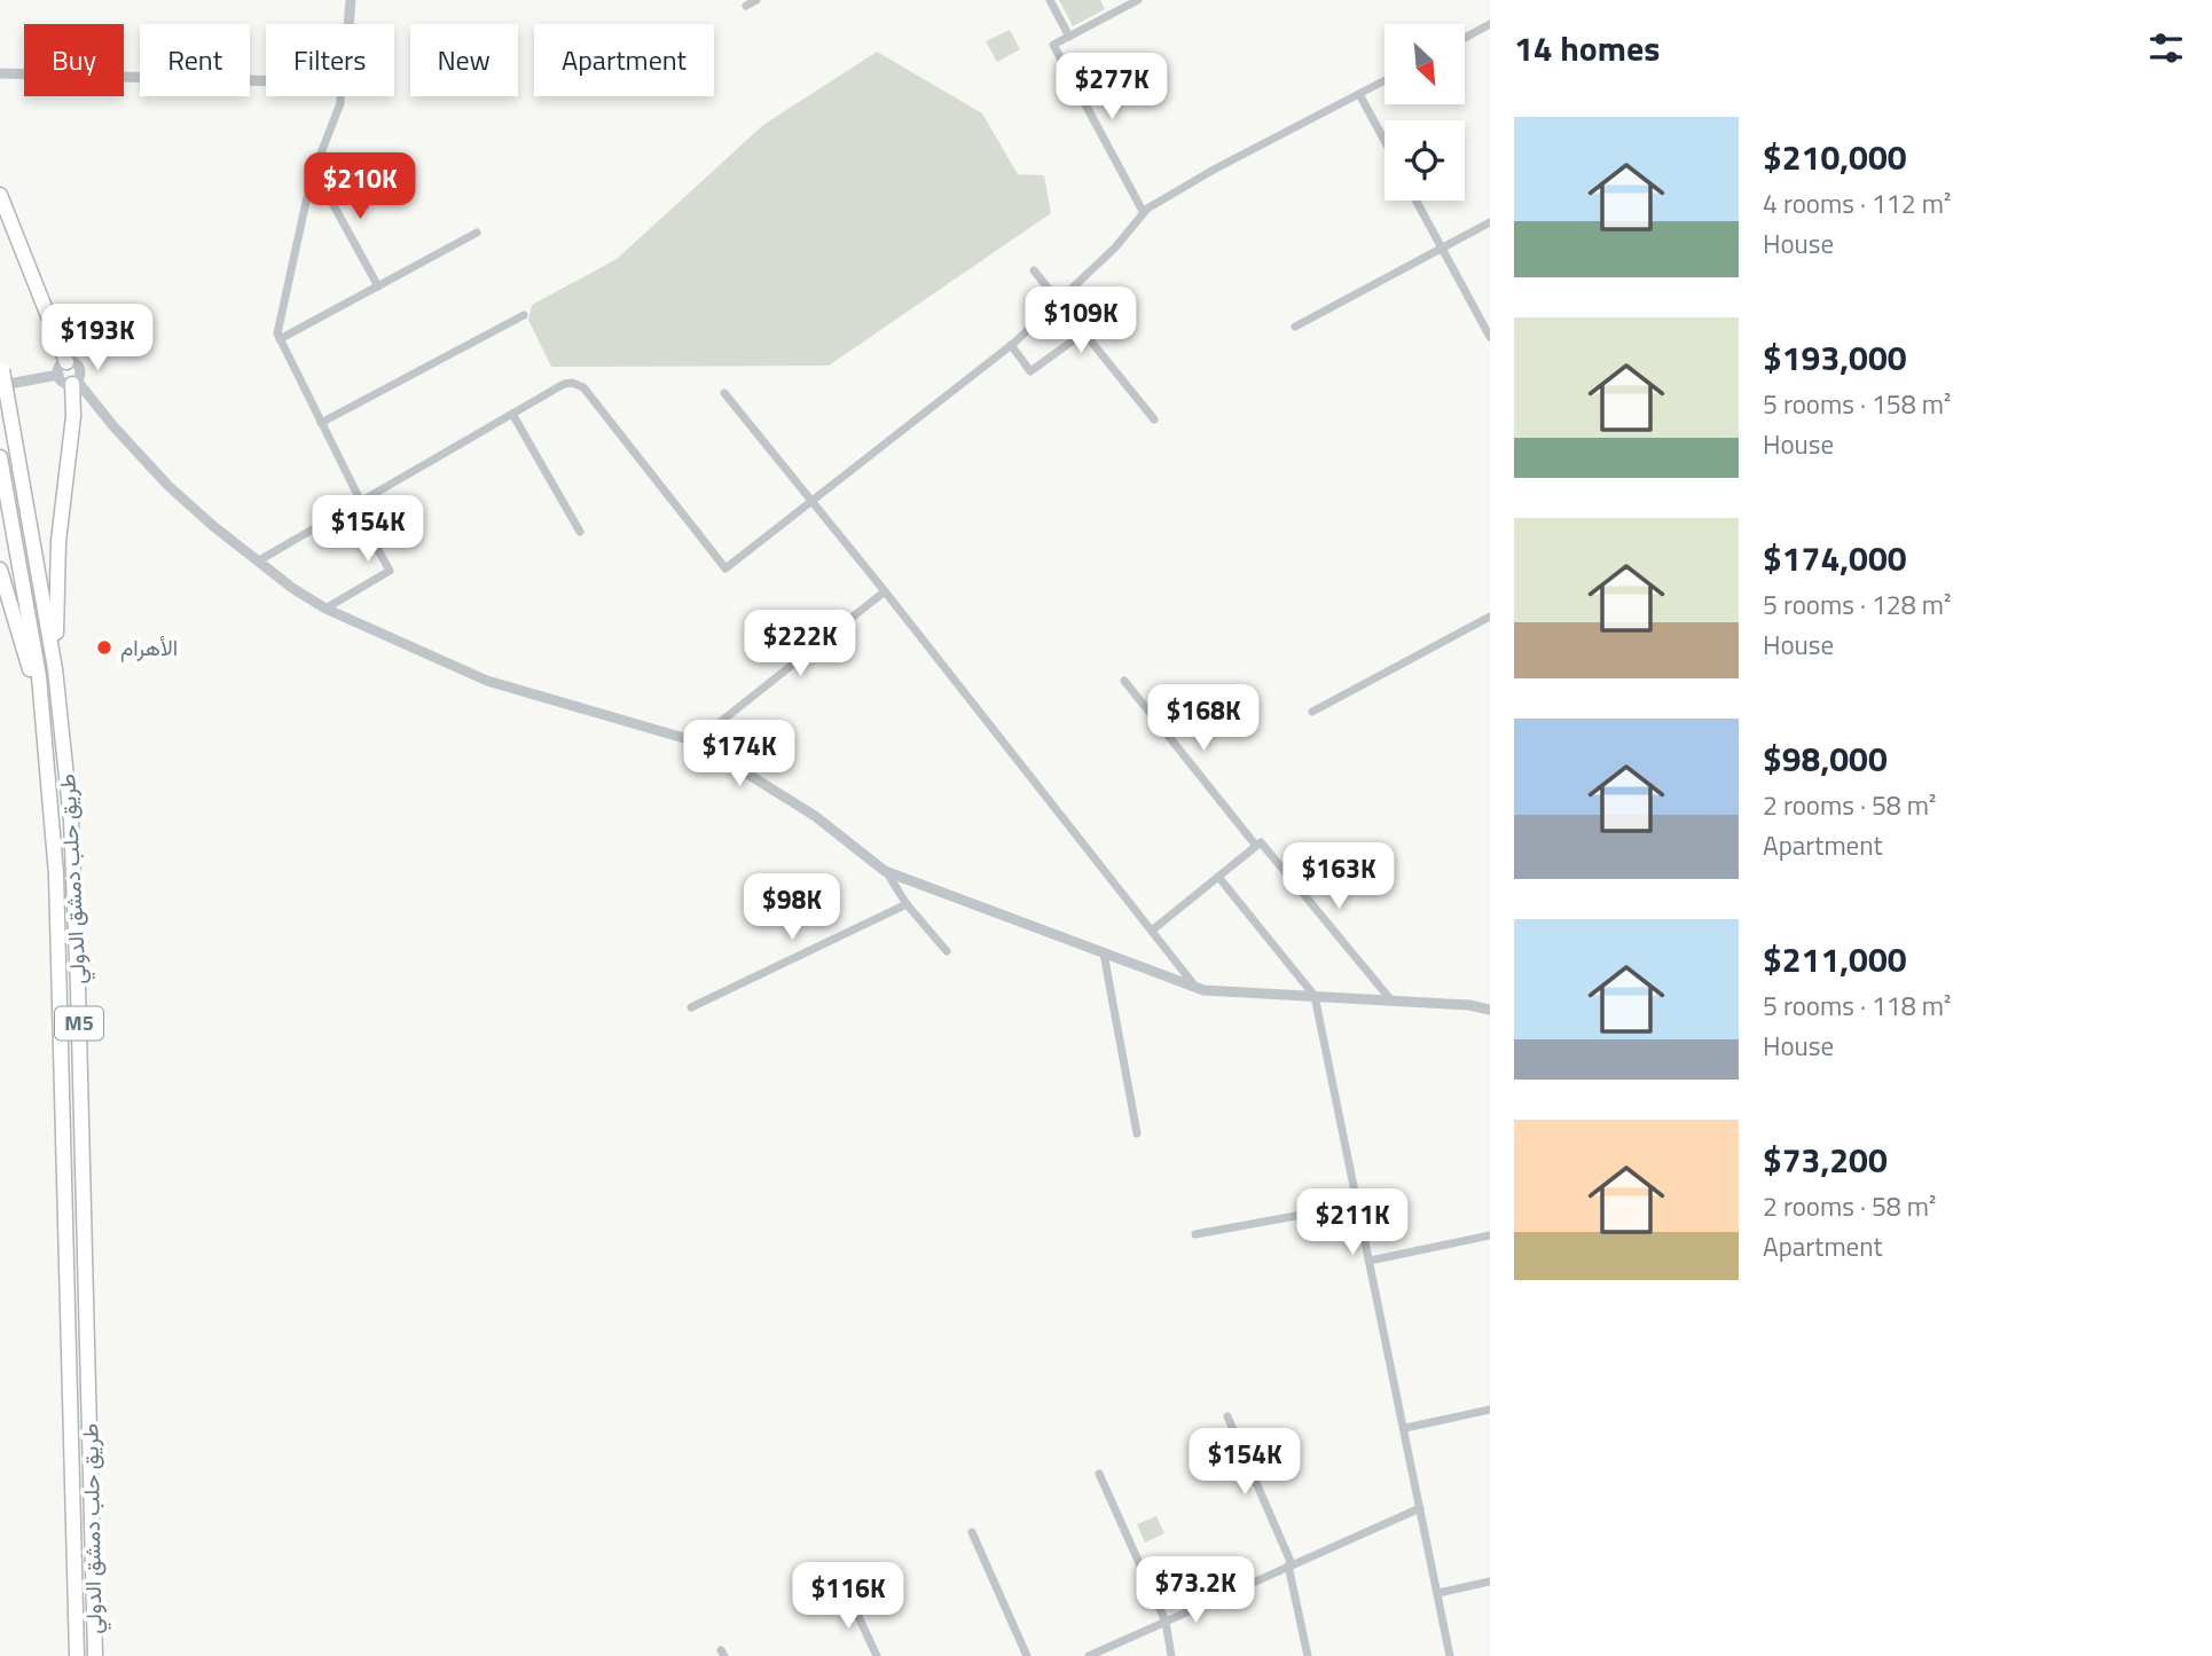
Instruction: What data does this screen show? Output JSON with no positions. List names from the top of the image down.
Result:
{
  "streets": {
    "highway": ["طريق حلب دمشق الدولي", "M5"]
  },
  "places": ["الأهرام"],
  "north": "bottom right",
  "page": {
    "heading": "14 homes",
    "chip": [
      "Buy",
      "Rent",
      "Filters",
      "New",
      "Apartment"
    ],
    "price": [
      "$277K",
      "$210K",
      "$109K",
      "$193K",
      "$154K",
      "$222K",
      "$168K",
      "$174K",
      "$163K",
      "$98K",
      "$211K",
      "$154K",
      "$73.2K",
      "$116K"
    ],
    "list": [
      {
        "name": "$210,000",
        "note": "4 rooms · 112 m² · House"
      },
      {
        "name": "$193,000",
        "note": "5 rooms · 158 m² · House"
      },
      {
        "name": "$174,000",
        "note": "5 rooms · 128 m² · House"
      },
      {
        "name": "$98,000",
        "note": "2 rooms · 58 m² · Apartment"
      },
      {
        "name": "$211,000",
        "note": "5 rooms · 118 m² · House"
      },
      {
        "name": "$73,200",
        "note": "2 rooms · 58 m² · Apartment"
      }
    ]
  }
}
